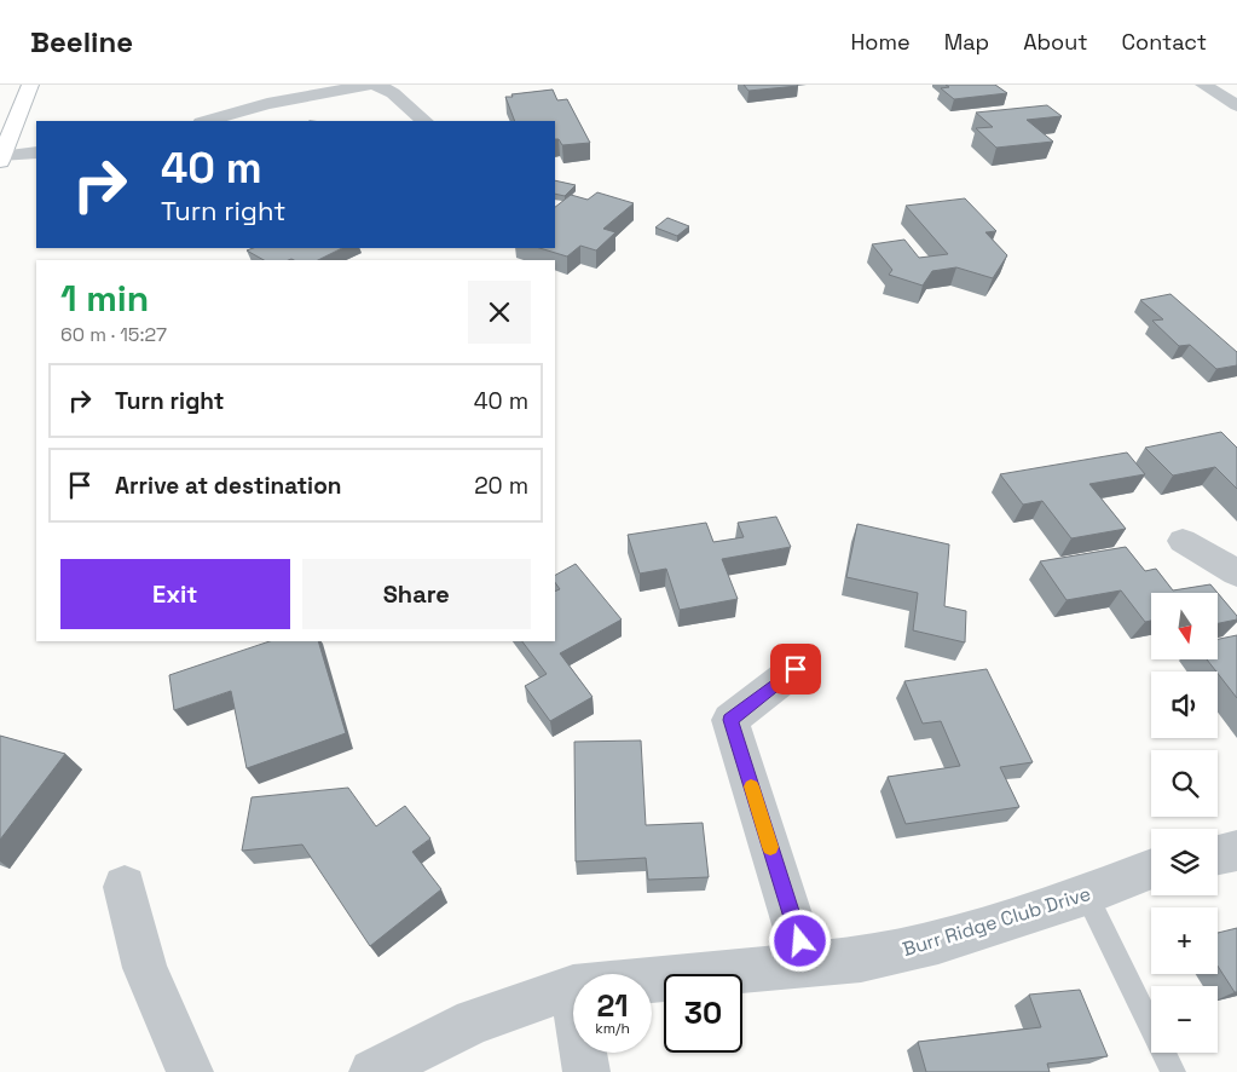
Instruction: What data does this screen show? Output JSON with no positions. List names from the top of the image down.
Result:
{
  "streets": {
    "street": ["Burr Ridge Club Drive"]
  },
  "north": "bottom",
  "page": {
    "header": "Beeline",
    "nav": [
      "Home",
      "Map",
      "About",
      "Contact"
    ],
    "turn": ["40 m", "Turn right"],
    "heading": ["1 min", "60 m · 15:27"],
    "list": [
      {
        "name": "Turn right",
        "value": "40 m"
      },
      {
        "name": "Arrive at destination",
        "value": "20 m"
      }
    ],
    "buttons": ["Exit", "Share"],
    "map_buttons": ["+", "−"],
    "speed": "21 km/h",
    "limit": "30"
  }
}
